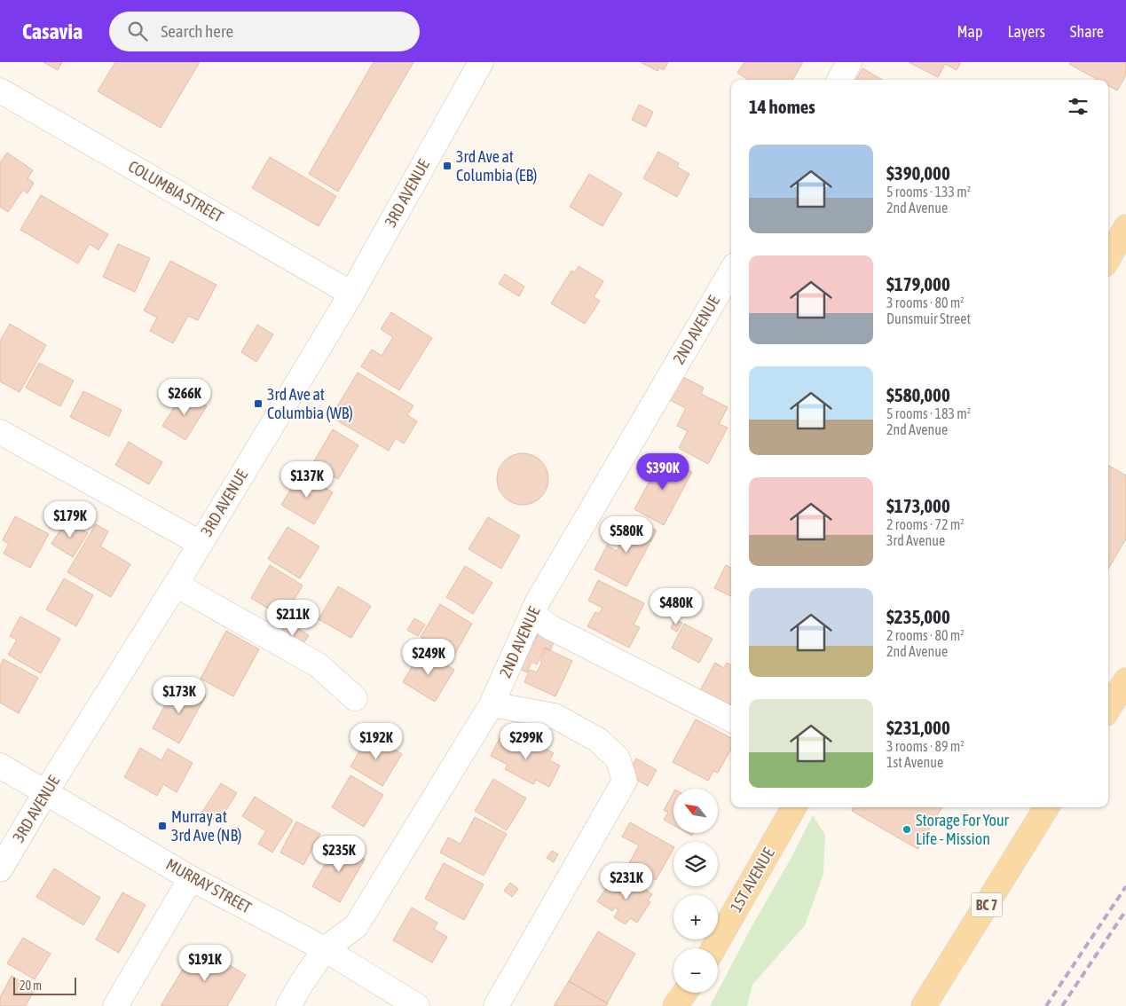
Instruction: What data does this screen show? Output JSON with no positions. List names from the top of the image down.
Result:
{
  "streets": {
    "main road": ["1ST AVENUE", "BC 7"],
    "street": [
      "COLUMBIA STREET",
      "3RD AVENUE",
      "2ND AVENUE",
      "MURRAY STREET"
    ]
  },
  "crossings": [
    ["COLUMBIA STREET", "3RD AVENUE"],
    ["3RD AVENUE", "MURRAY STREET"],
    ["2ND AVENUE", "MURRAY STREET"]
  ],
  "places": {
    "transit": ["3rd Ave at Columbia (EB)", "3rd Ave at Columbia (WB)", "Murray at 3rd Ave (NB)"],
    "other": ["Storage For Your Life - Mission"]
  },
  "scale_bar": "20 m",
  "north": "top left",
  "page": {
    "header": "Casavia",
    "search": "Search here",
    "nav": ["Map", "Layers", "Share"],
    "heading": "14 homes",
    "list": [
      {
        "name": "$390,000",
        "note": "5 rooms · 133 m² · 2nd Avenue"
      },
      {
        "name": "$179,000",
        "note": "3 rooms · 80 m² · Dunsmuir Street"
      },
      {
        "name": "$580,000",
        "note": "5 rooms · 183 m² · 2nd Avenue"
      },
      {
        "name": "$173,000",
        "note": "2 rooms · 72 m² · 3rd Avenue"
      },
      {
        "name": "$235,000",
        "note": "2 rooms · 80 m² · 2nd Avenue"
      },
      {
        "name": "$231,000",
        "note": "3 rooms · 89 m² · 1st Avenue"
      }
    ],
    "price": [
      "$266K",
      "$390K",
      "$137K",
      "$179K",
      "$580K",
      "$480K",
      "$211K",
      "$249K",
      "$173K",
      "$192K",
      "$299K",
      "$235K",
      "$231K",
      "$191K"
    ],
    "map_buttons": ["+", "−"],
    "scale": "20 m"
  }
}
